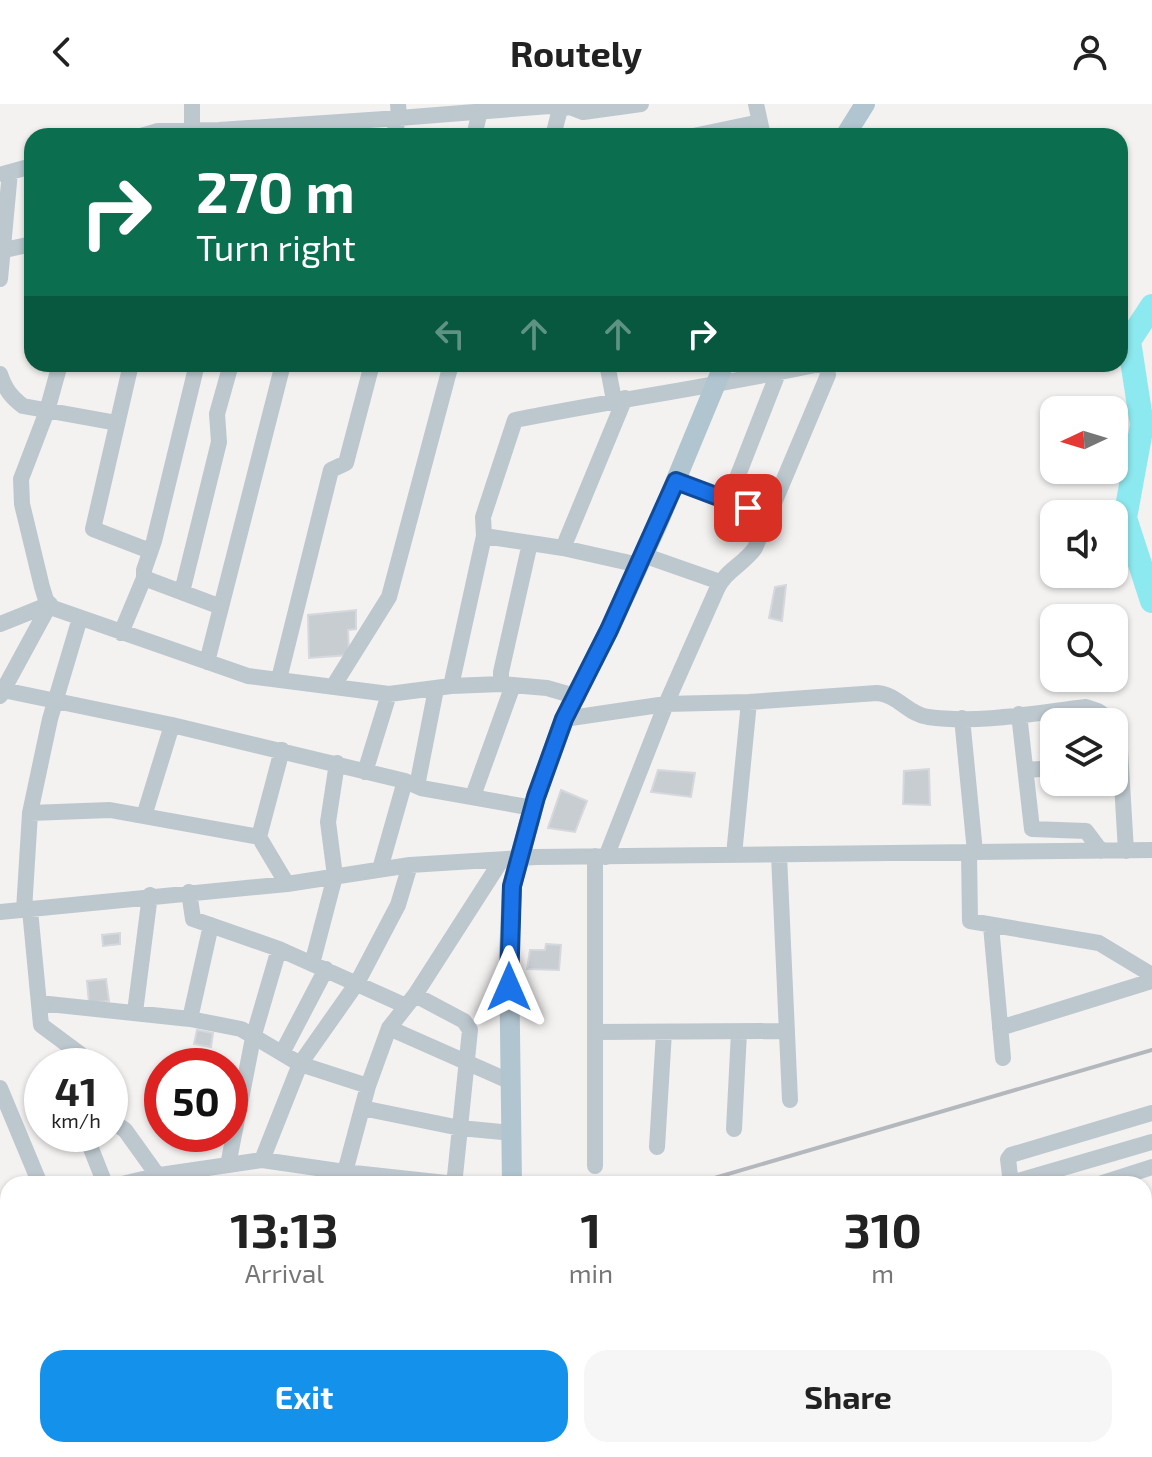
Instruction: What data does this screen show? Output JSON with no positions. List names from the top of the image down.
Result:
{
  "north": "left",
  "page": {
    "header": "Routely",
    "turn": ["270 m", "Turn right"],
    "speed": "41 km/h",
    "limit": "50",
    "eta": [
      "13:13",
      "Arrival",
      "1",
      "min",
      "310",
      "m"
    ],
    "buttons": ["Exit", "Share"]
  }
}
